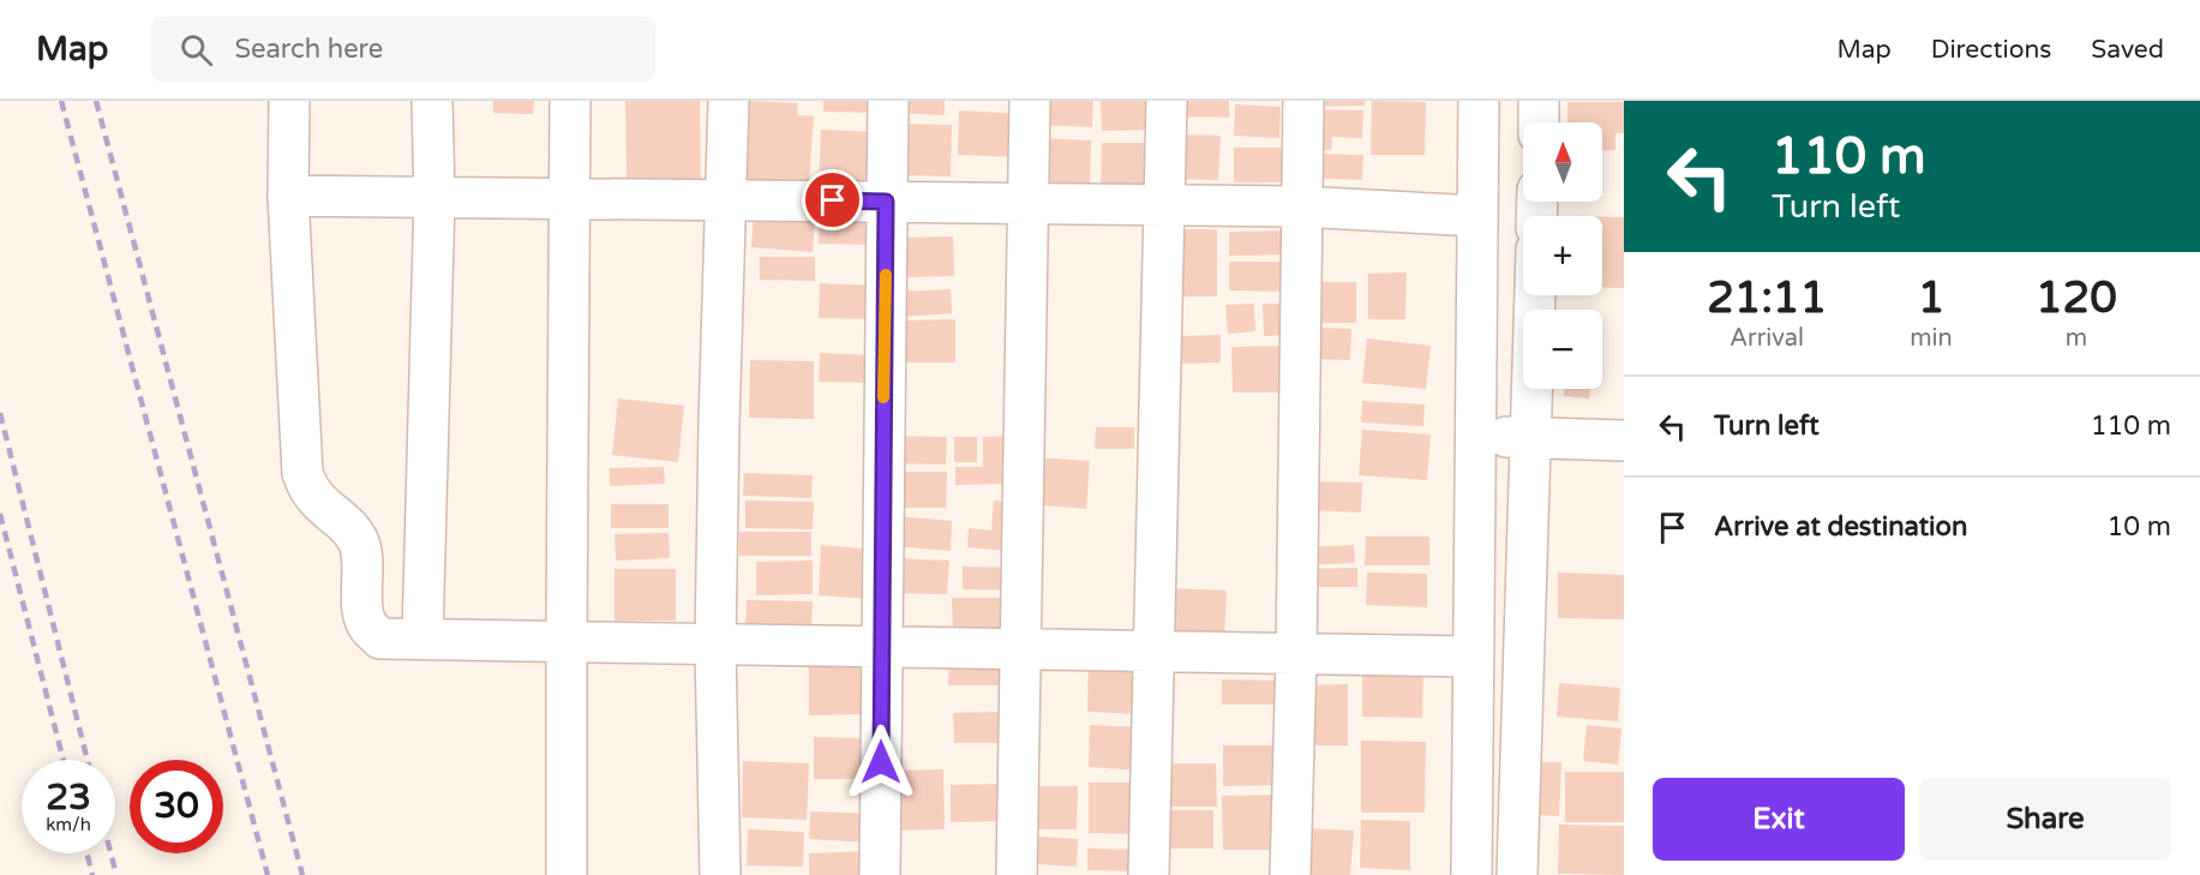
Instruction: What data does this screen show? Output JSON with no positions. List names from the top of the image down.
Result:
{
  "north": "top",
  "page": {
    "header": "Map",
    "search": "Search here",
    "nav": ["Map", "Directions", "Saved"],
    "turn": ["110 m", "Turn left"],
    "map_buttons": ["+", "−"],
    "eta": [
      "21:11",
      "Arrival",
      "1",
      "min",
      "120",
      "m"
    ],
    "list": [
      {
        "name": "Turn left",
        "value": "110 m"
      },
      {
        "name": "Arrive at destination",
        "value": "10 m"
      }
    ],
    "speed": "23 km/h",
    "limit": "30",
    "buttons": ["Exit", "Share"]
  }
}
